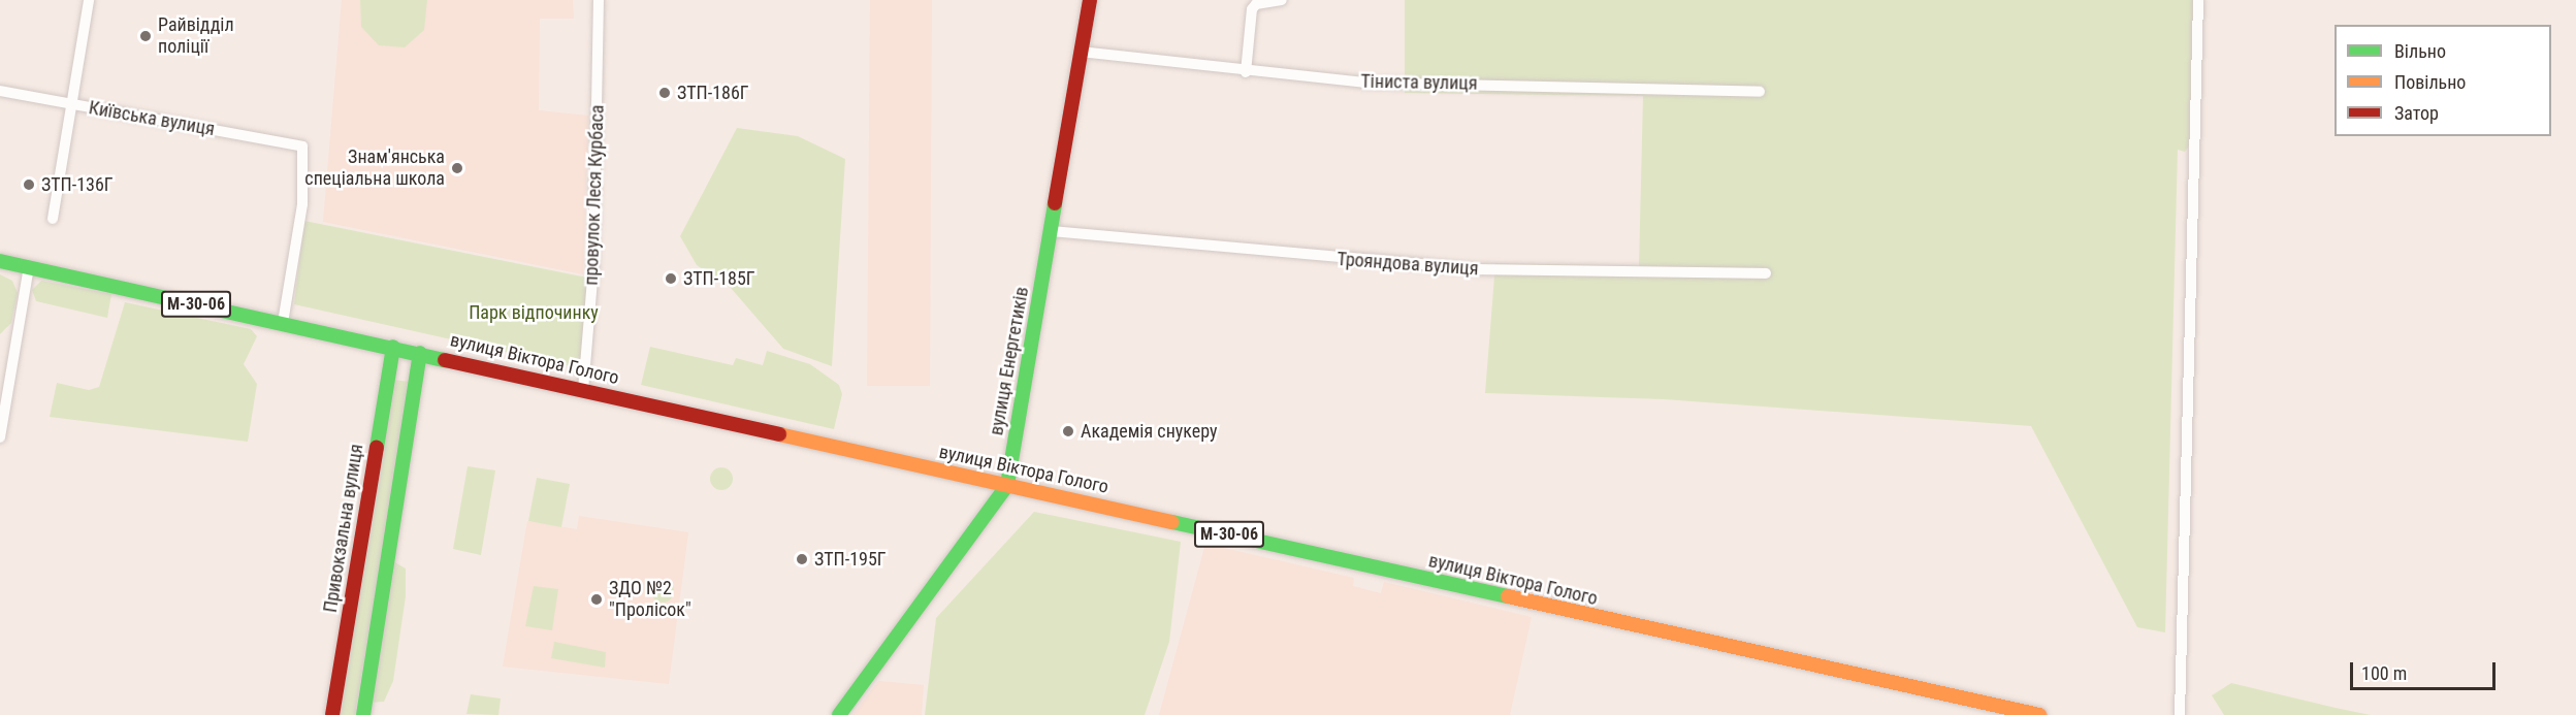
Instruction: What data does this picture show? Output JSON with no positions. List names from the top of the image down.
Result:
{
  "streets": {
    "main road": [
      "М-30-06",
      "вулиця Віктора Голого",
      "вулиця Енергетиків",
      "Привокзальна вулиця"
    ],
    "street": [
      "Тіниста вулиця",
      "Київська вулиця",
      "провулок Леся Курбаса",
      "Трояндова вулиця"
    ]
  },
  "crossings": [
    ["Тіниста вулиця", "вулиця Енергетиків"],
    ["Київська вулиця", "вулиця Віктора Голого"],
    ["провулок Леся Курбаса", "вулиця Віктора Голого"],
    ["Трояндова вулиця", "вулиця Енергетиків"],
    ["вулиця Віктора Голого", "вулиця Енергетиків"],
    ["вулиця Віктора Голого", "Привокзальна вулиця"]
  ],
  "parks": ["Парк відпочинку"],
  "places": [
    "Райвідділ поліції",
    "ЗТП-186Г",
    "Знам'янська спеціальна школа",
    "ЗТП-136Г",
    "ЗТП-185Г",
    "Академія снукеру",
    "ЗТП-195Г",
    "ЗДО №2 \"Пролісок\""
  ],
  "legend": ["Вільно", "Повільно", "Затор"],
  "scale_bar": "100 m"
}
